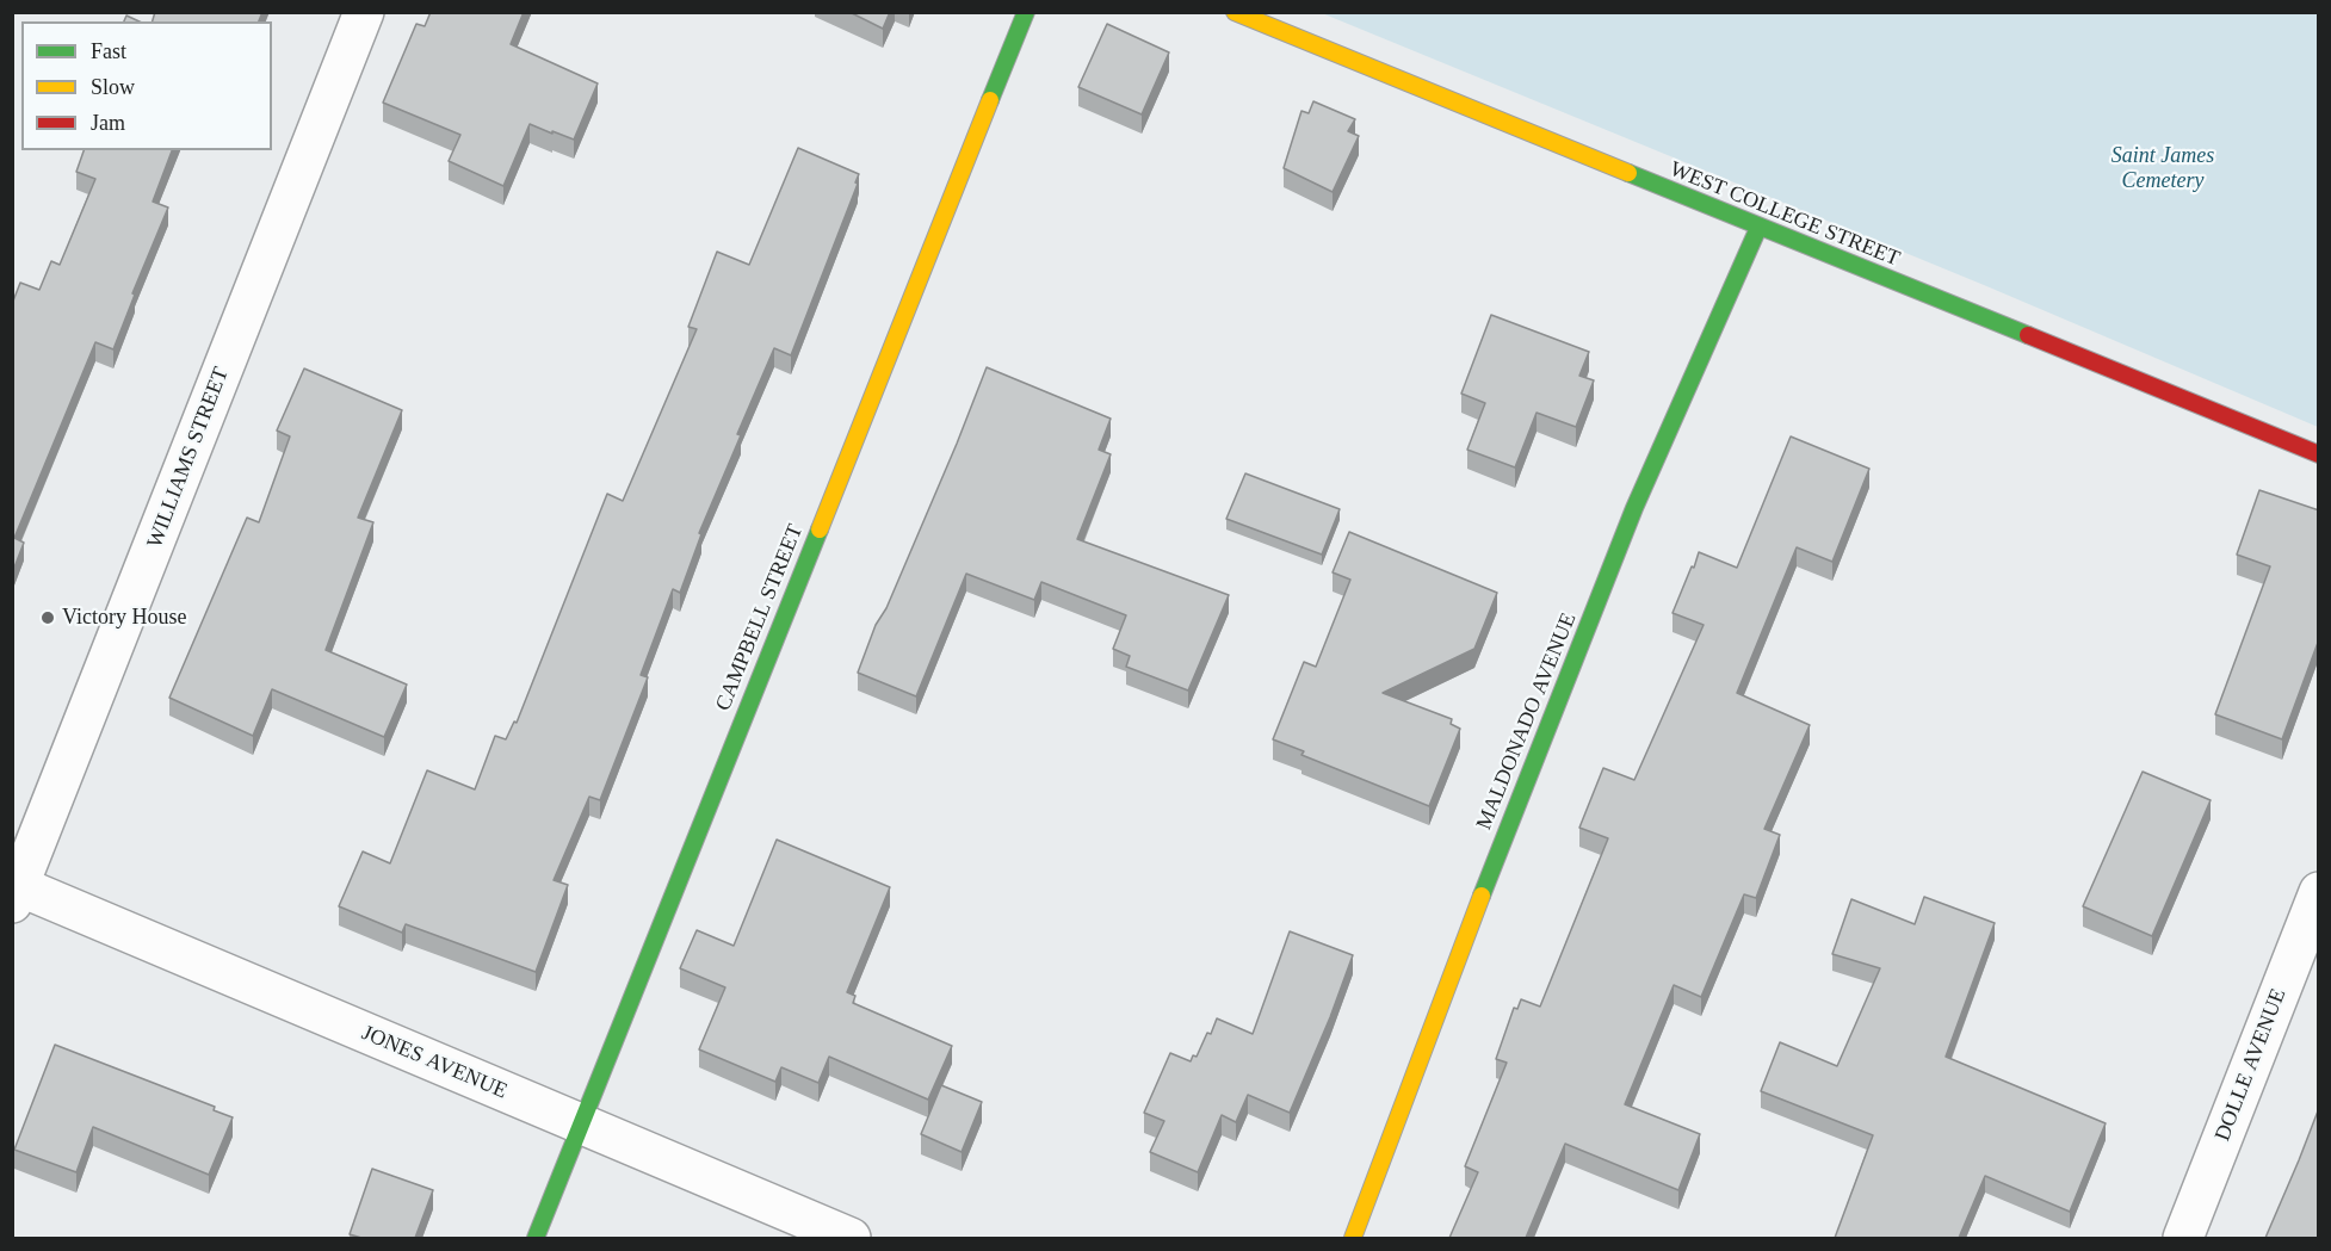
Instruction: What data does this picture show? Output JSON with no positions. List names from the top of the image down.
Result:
{
  "streets": {
    "street": [
      "WEST COLLEGE STREET",
      "WILLIAMS STREET",
      "CAMPBELL STREET",
      "MALDONADO AVENUE",
      "JONES AVENUE",
      "DOLLE AVENUE"
    ]
  },
  "crossings": [
    ["WEST COLLEGE STREET", "MALDONADO AVENUE"],
    ["WILLIAMS STREET", "JONES AVENUE"],
    ["CAMPBELL STREET", "JONES AVENUE"]
  ],
  "parks": ["Saint James Cemetery"],
  "places": ["Victory House"],
  "legend": ["Fast", "Slow", "Jam"]
}
